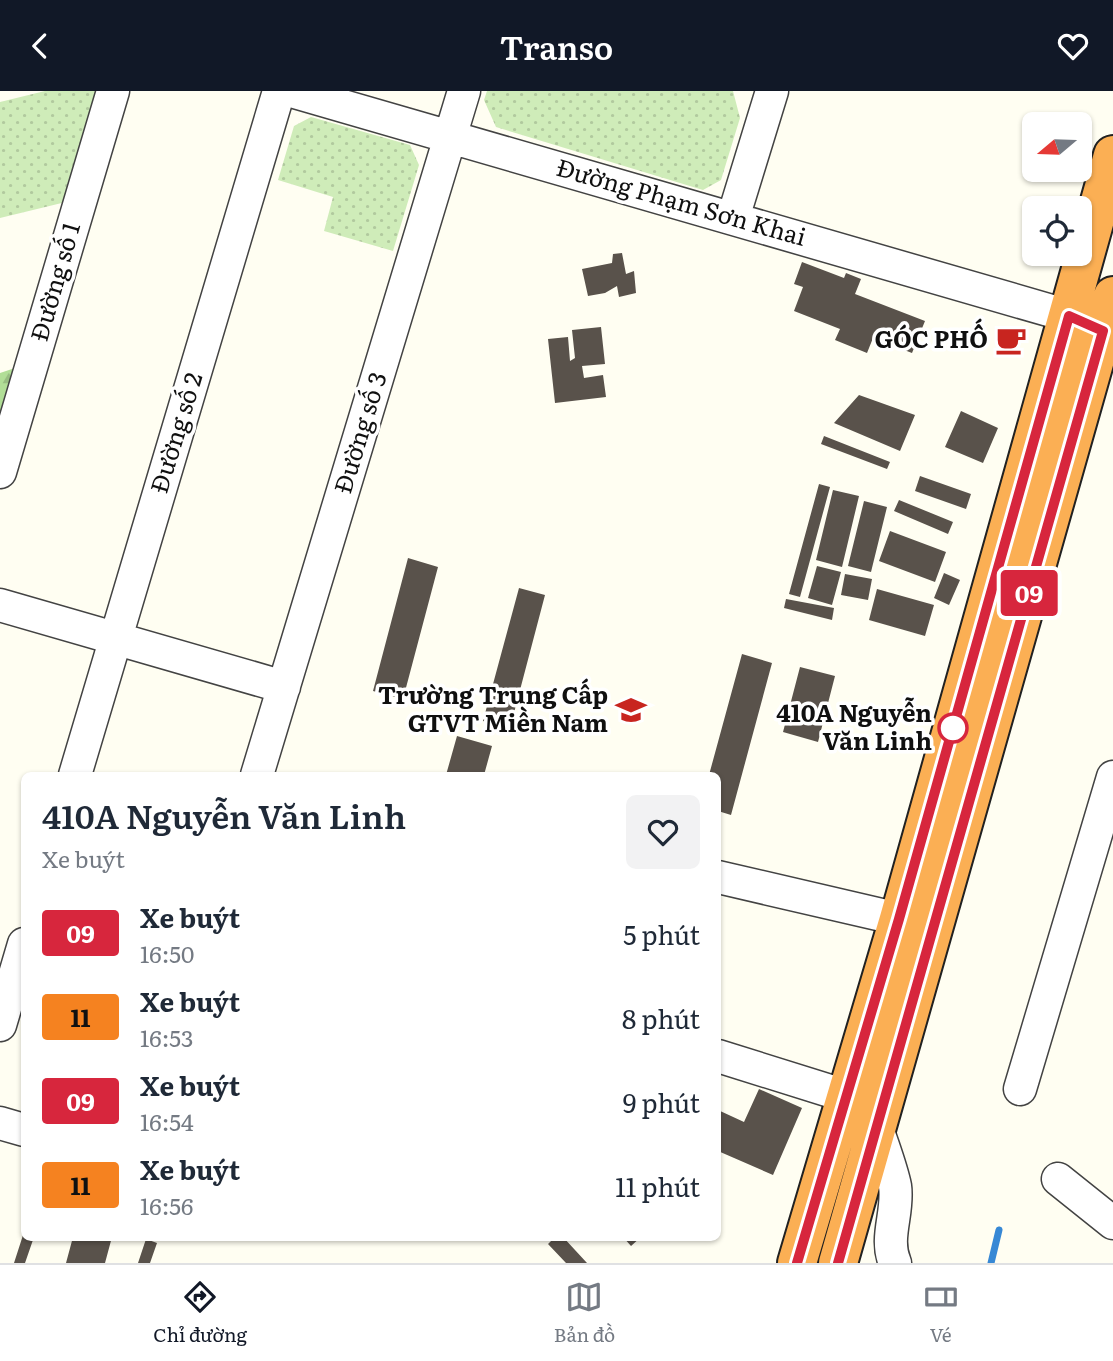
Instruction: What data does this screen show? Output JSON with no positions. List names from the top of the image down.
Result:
{
  "streets": {
    "street": [
      "Đường Phạm Sơn Khai",
      "Đường số 1",
      "Đường số 2",
      "Đường số 3"
    ]
  },
  "crossings": [
    ["Đường Phạm Sơn Khai", "Đường số 3"]
  ],
  "places": {
    "cafe": ["GÓC PHỐ"],
    "school or university": ["Trường Trung Cấp GTVT Miền Nam"],
    "other": ["410A Nguyễn Văn Linh"]
  },
  "lines": ["bus line 09"],
  "north": "left",
  "page": {
    "header": "Transo",
    "on_map": "09",
    "heading": ["410A Nguyễn Văn Linh", "Xe buýt"],
    "list": [
      {
        "mark": "09",
        "name": "Xe buýt",
        "note": "16:50",
        "value": "5 phút"
      },
      {
        "mark": "11",
        "name": "Xe buýt",
        "note": "16:53",
        "value": "8 phút"
      },
      {
        "mark": "09",
        "name": "Xe buýt",
        "note": "16:54",
        "value": "9 phút"
      },
      {
        "mark": "11",
        "name": "Xe buýt",
        "note": "16:56",
        "value": "11 phút"
      }
    ],
    "tabs": ["Chỉ đường", "Bản đồ", "Vé"]
  }
}
